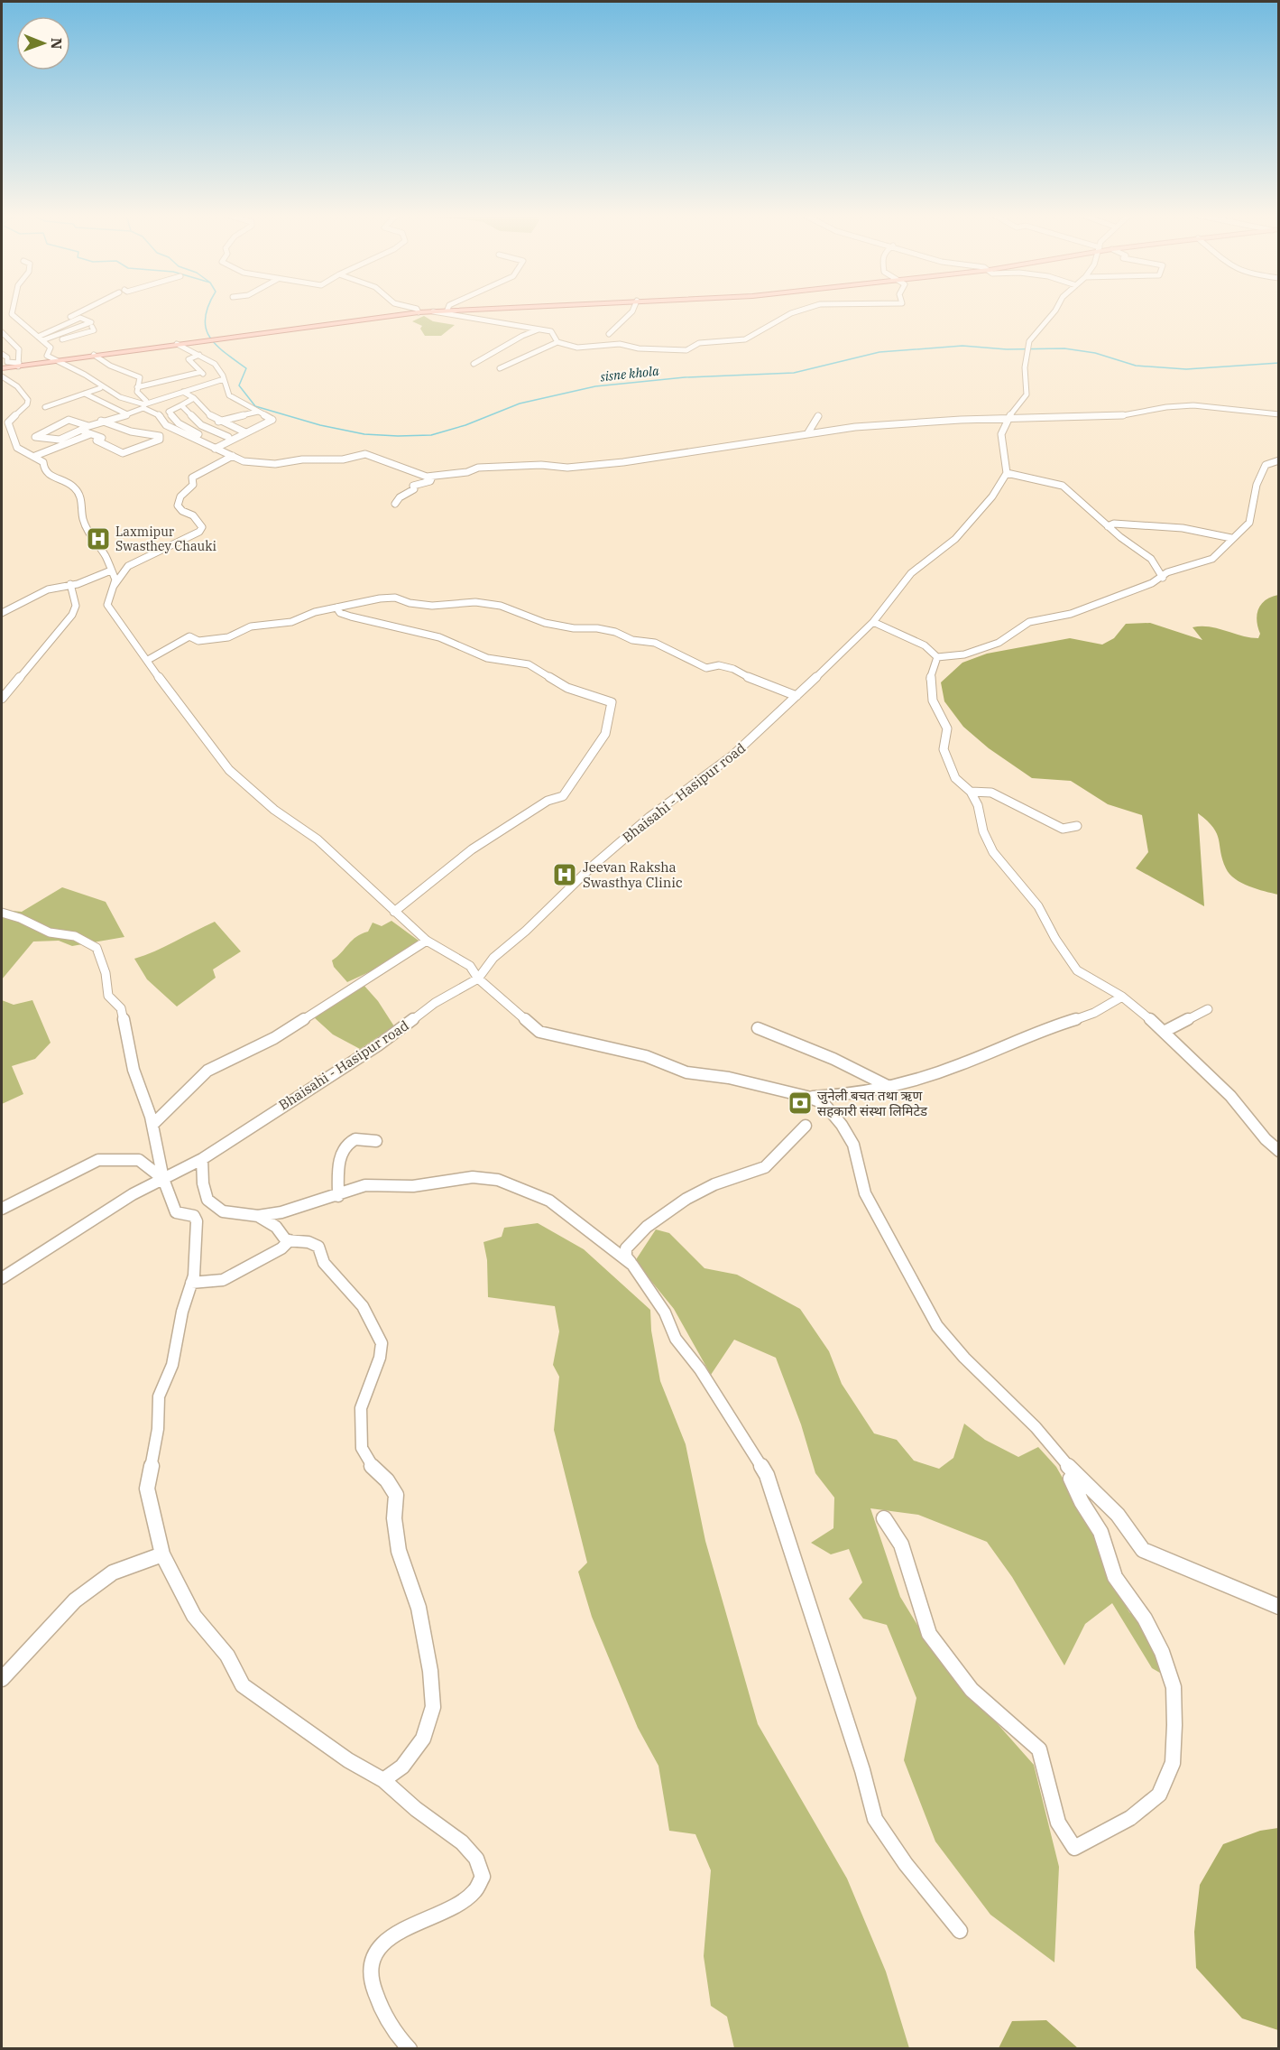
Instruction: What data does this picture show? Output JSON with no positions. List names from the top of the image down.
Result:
{
  "streets": {
    "street": ["Bhaisahi - Hasipur road"]
  },
  "water": ["sisne khola"],
  "places": {
    "hospital": ["Laxmipur Swasthey Chauki", "Jeevan Raksha Swasthya Clinic"],
    "bank": ["जुनेली बचत तथा ऋण सहकारी संस्था लिमिटेड"]
  },
  "north": "right"
}
